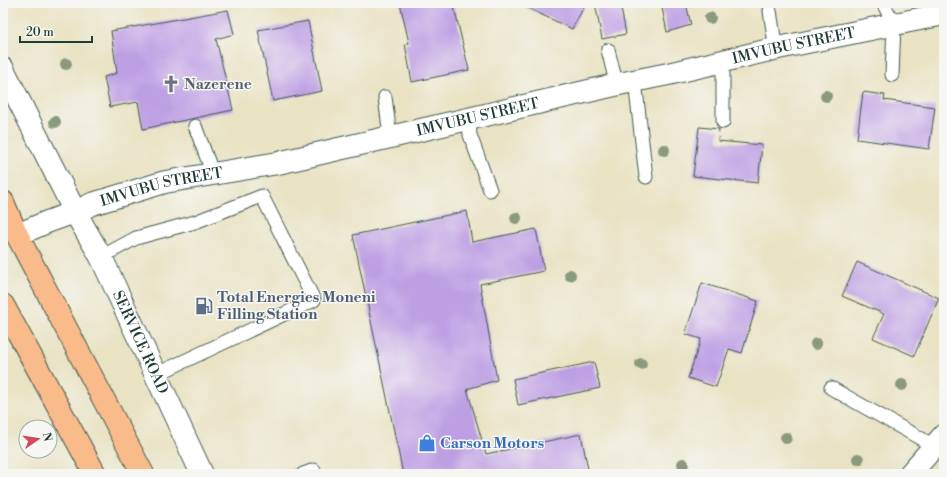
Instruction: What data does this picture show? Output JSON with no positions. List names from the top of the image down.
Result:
{
  "streets": {
    "street": ["IMVUBU STREET", "SERVICE ROAD"]
  },
  "crossings": [
    ["IMVUBU STREET", "SERVICE ROAD"]
  ],
  "places": {
    "church": ["Nazerene"],
    "fuel station": ["Total Energies Moneni Filling Station"],
    "shop": ["Carson Motors"]
  },
  "scale_bar": "20 m",
  "north": "right"
}
